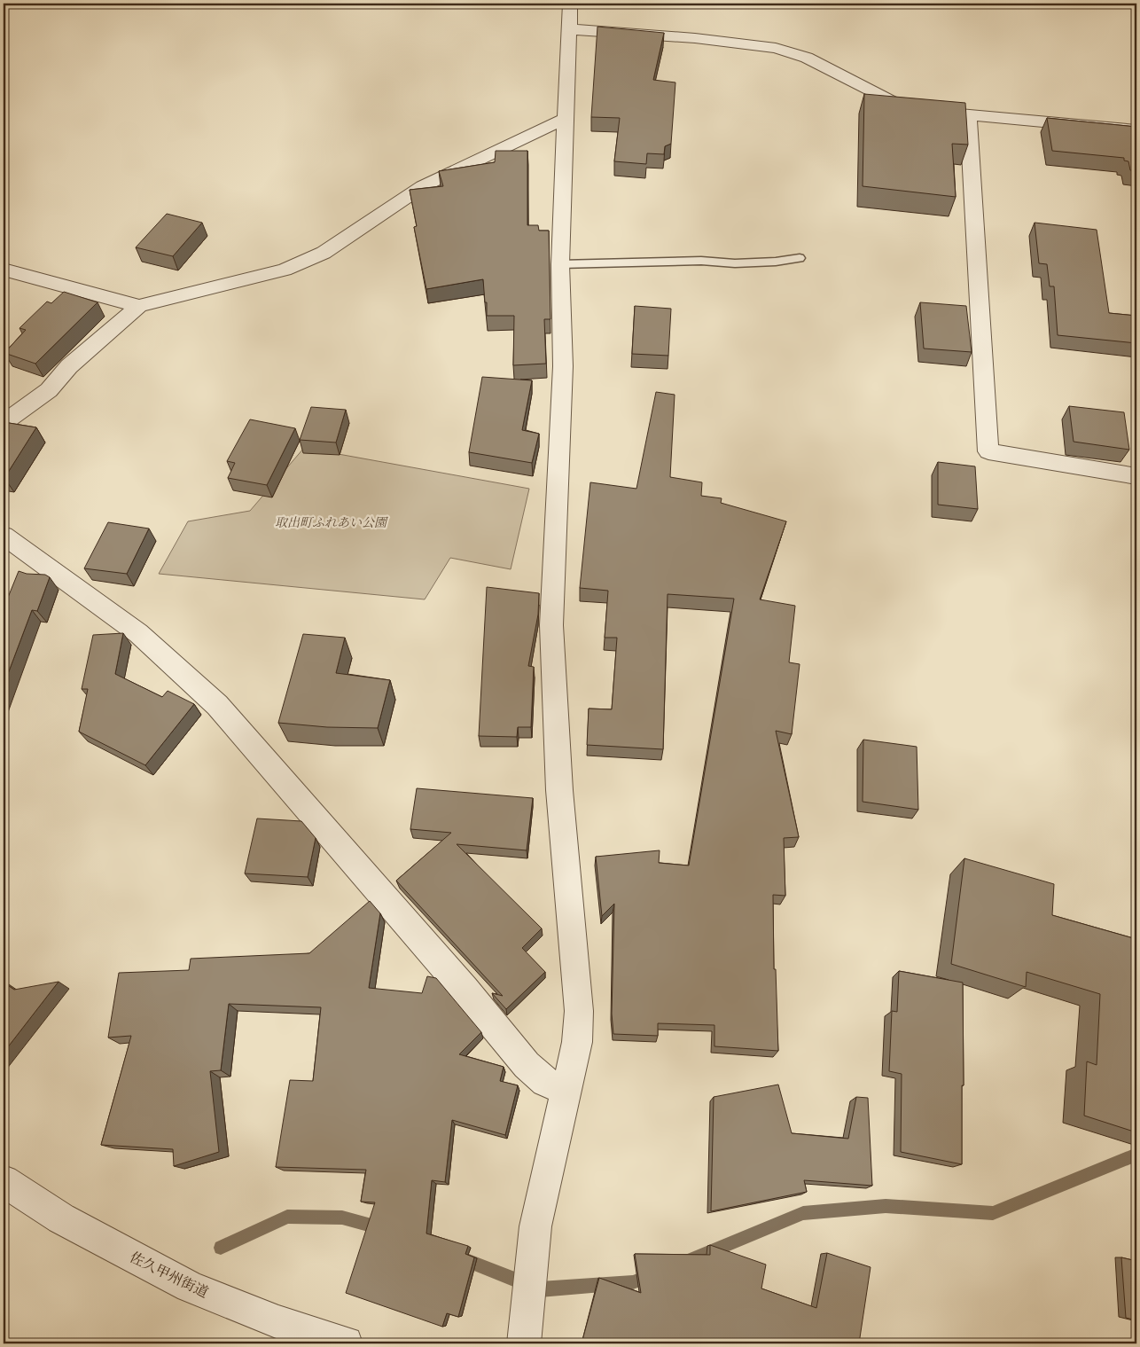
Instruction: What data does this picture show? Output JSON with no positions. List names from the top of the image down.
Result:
{
  "streets": {
    "street": ["佐久甲州街道"]
  },
  "parks": ["取出町ふれあい公園"]
}
